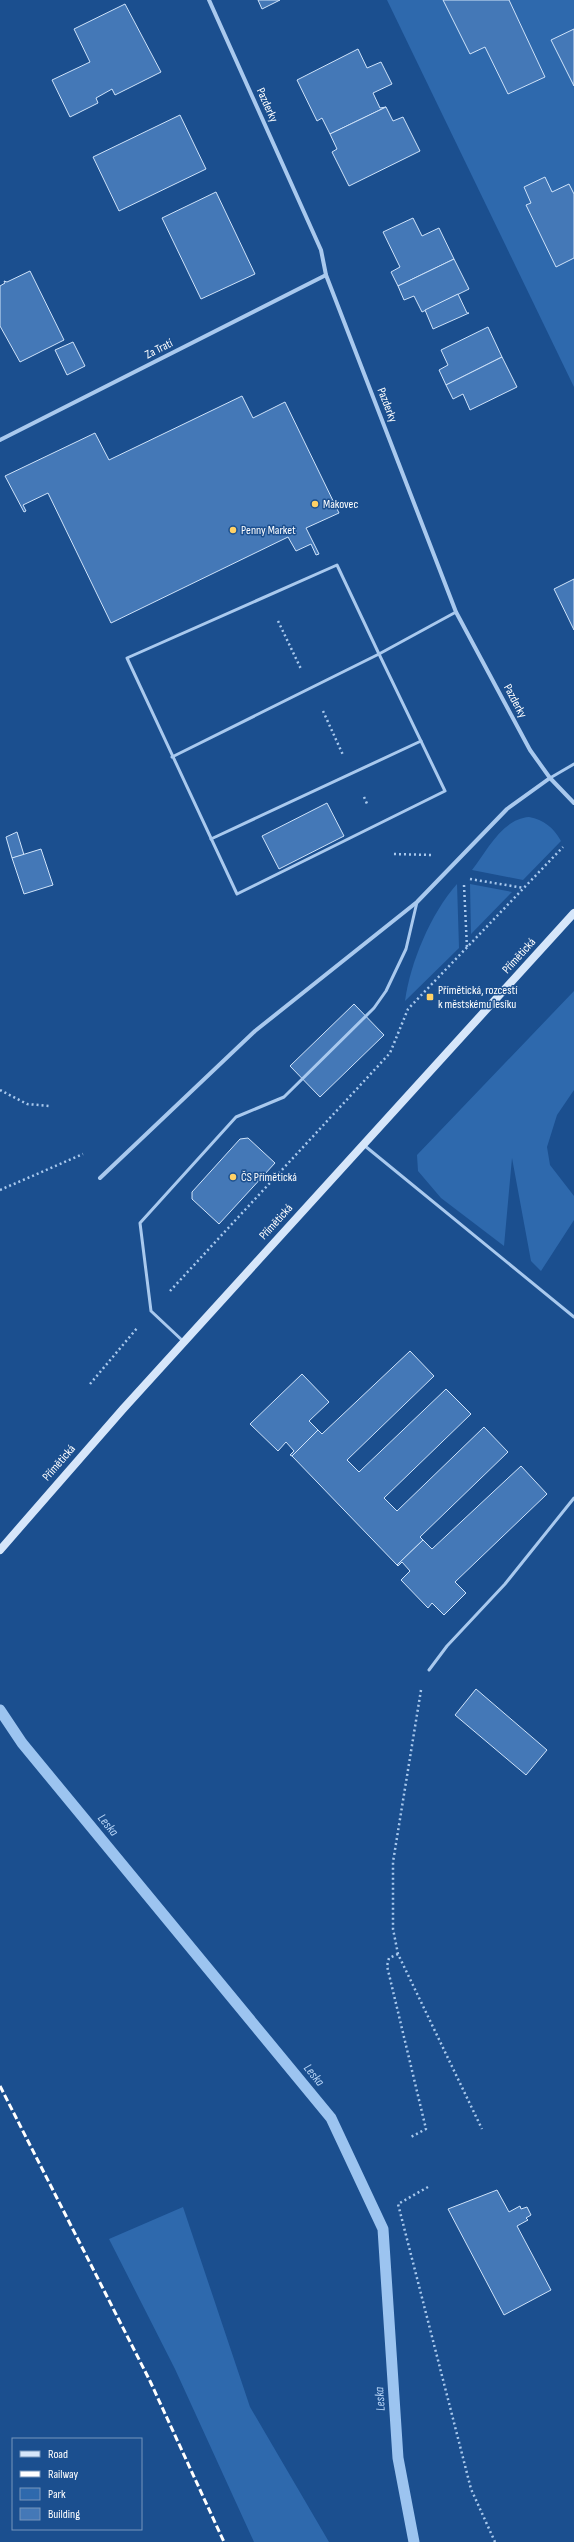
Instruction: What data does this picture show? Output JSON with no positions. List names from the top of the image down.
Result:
{
  "streets": {
    "main road": ["Přímětická"],
    "street": ["Pazderky", "Za Tratí"]
  },
  "crossings": [
    ["Pazderky", "Za Tratí"]
  ],
  "water": ["Leska"],
  "places": {
    "other": ["Makovec", "Penny Market", "ČS Přímětická"],
    "transit": ["Přímětická, rozcestí k městskému lesíku"]
  },
  "legend": [
    "Road",
    "Railway",
    "Park",
    "Building"
  ]
}
